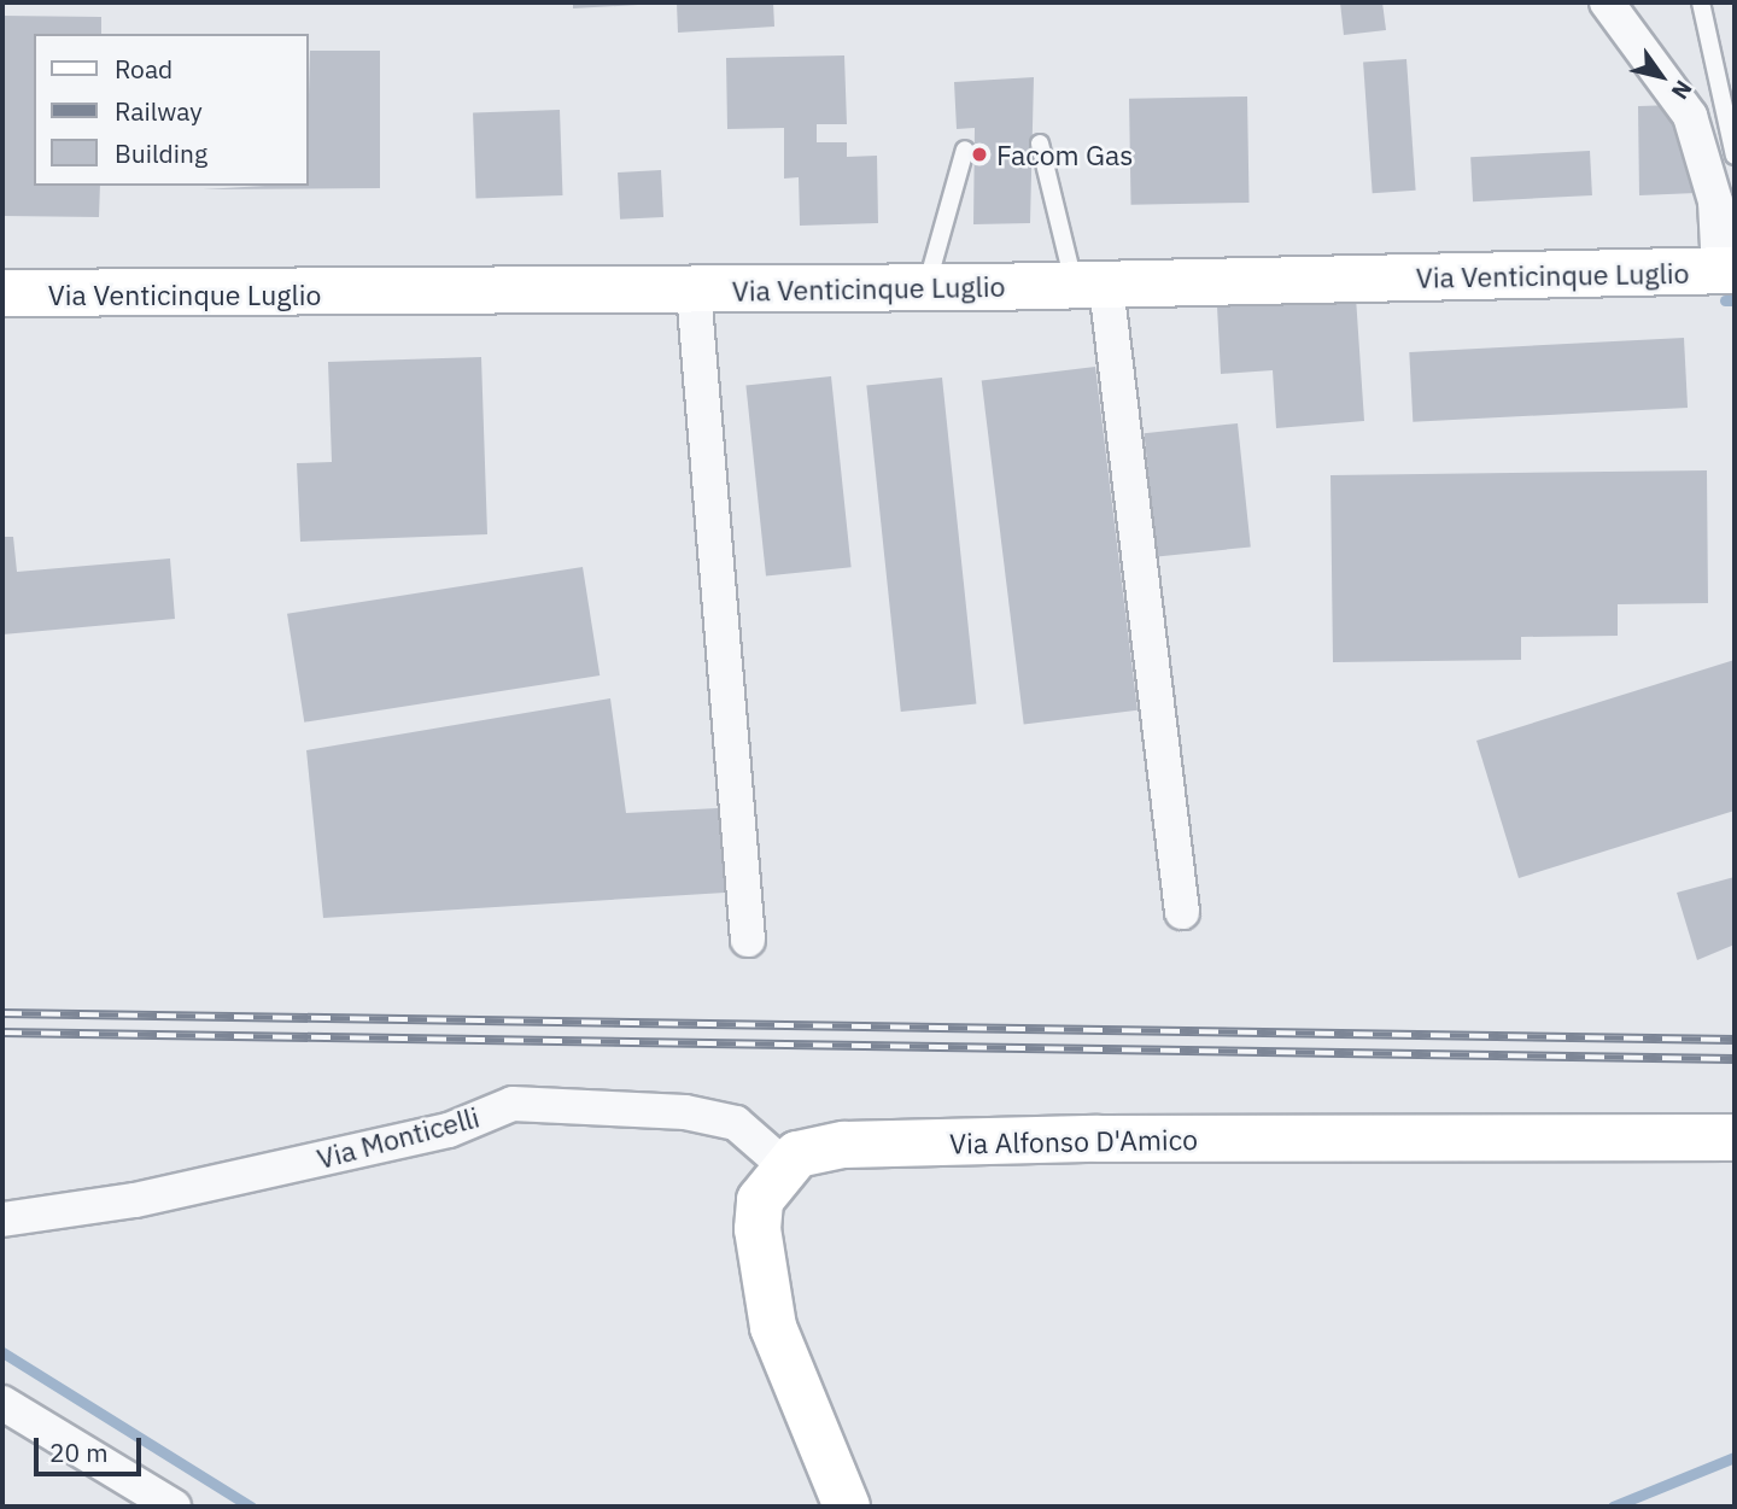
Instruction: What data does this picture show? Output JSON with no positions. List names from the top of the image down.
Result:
{
  "streets": {
    "main road": ["Via Venticinque Luglio", "Via Alfonso D'Amico"],
    "street": ["Via Monticelli"]
  },
  "crossings": [
    ["Via Monticelli", "Via Alfonso D'Amico"]
  ],
  "places": ["Facom Gas"],
  "legend": ["Road", "Railway", "Building"],
  "scale_bar": "20 m",
  "north": "bottom right"
}
